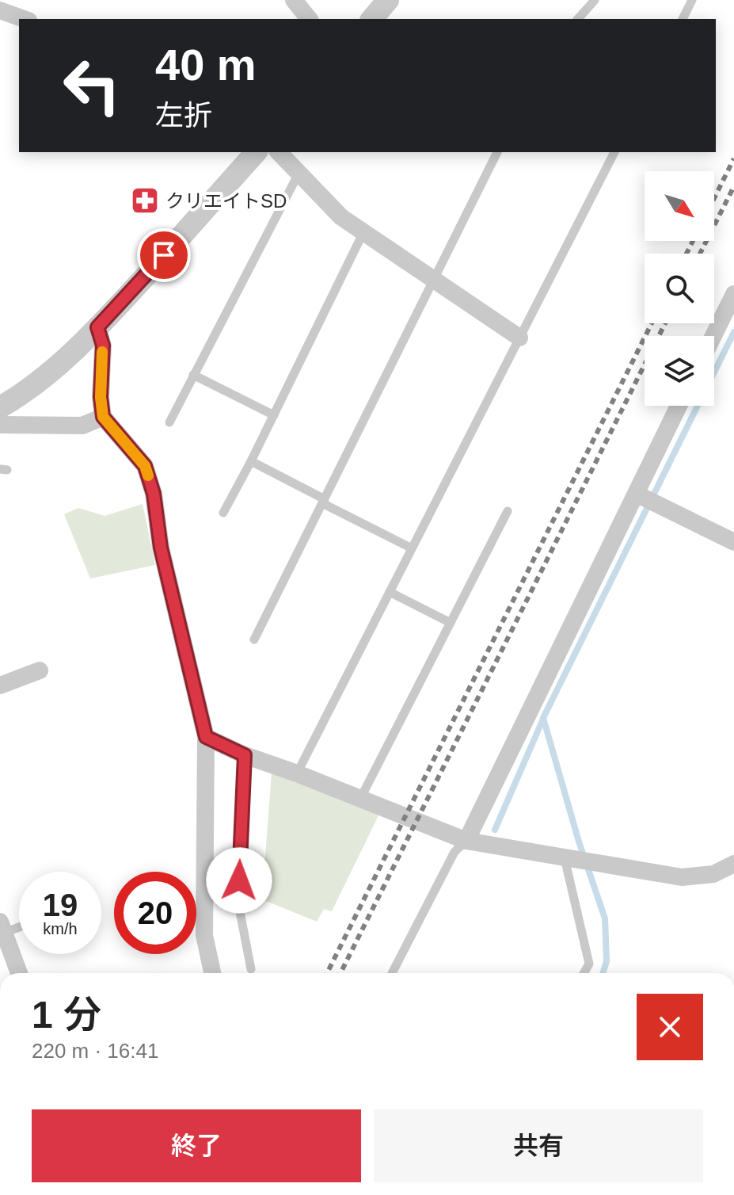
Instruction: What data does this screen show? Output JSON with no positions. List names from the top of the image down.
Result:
{
  "places": {
    "pharmacy": ["クリエイトSD"]
  },
  "north": "bottom right",
  "page": {
    "turn": ["40 m", "左折"],
    "speed": "19 km/h",
    "limit": "20",
    "heading": ["1 分", "220 m · 16:41"],
    "buttons": ["終了", "共有"]
  }
}
